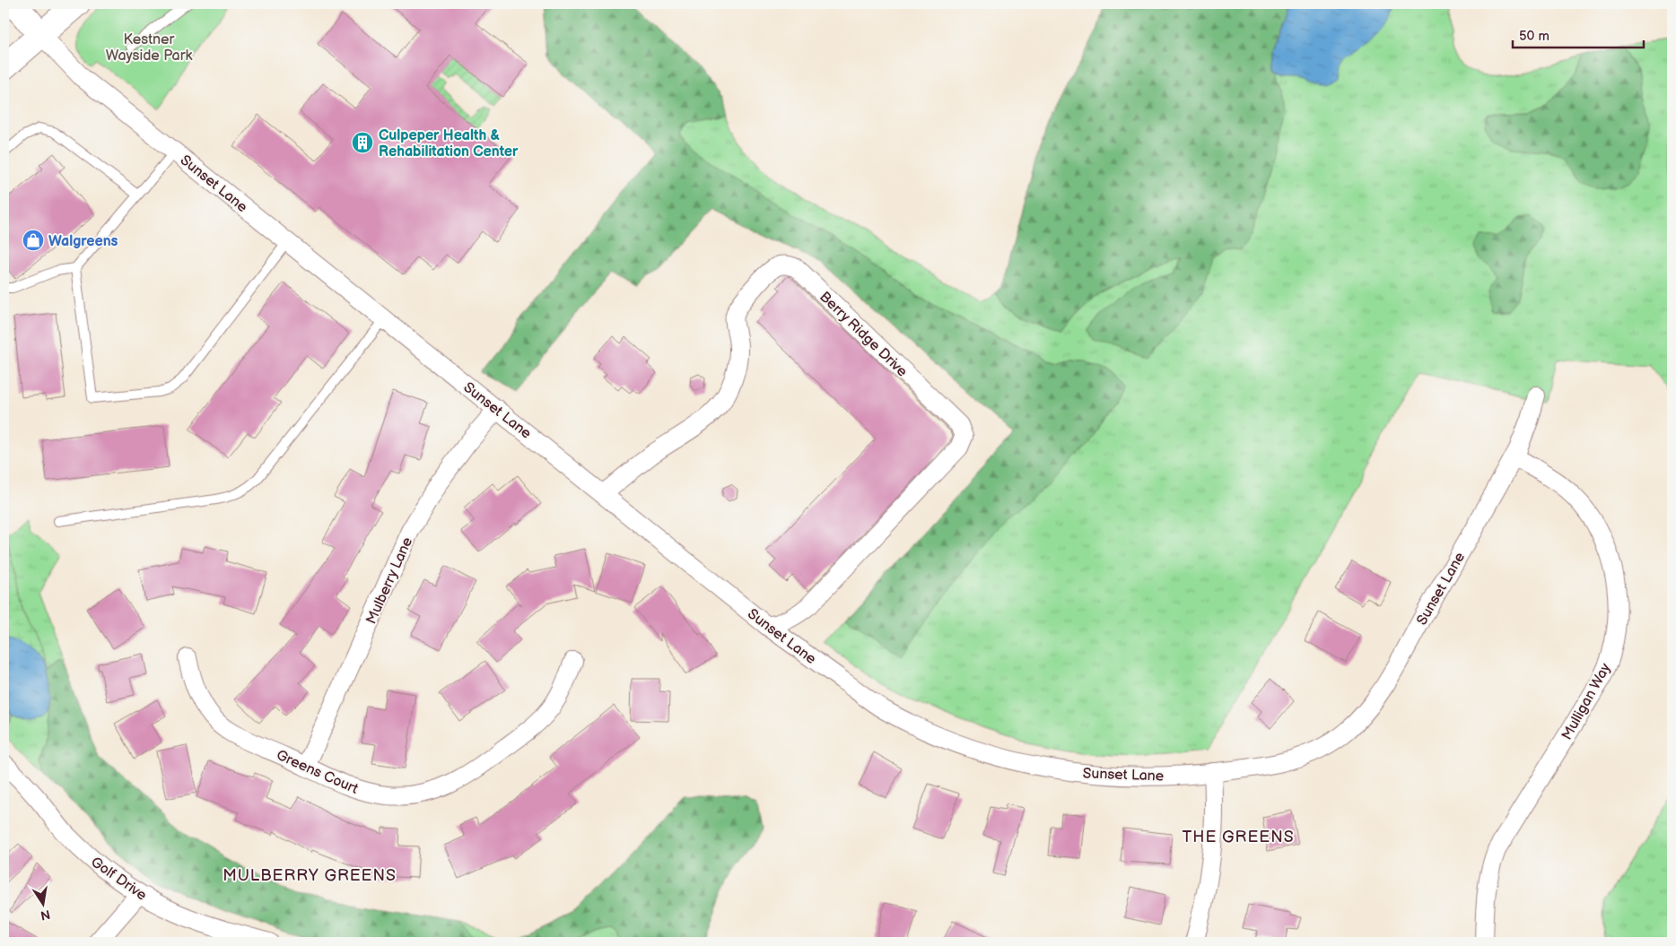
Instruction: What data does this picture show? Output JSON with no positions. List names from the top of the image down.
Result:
{
  "streets": {
    "main road": ["Sunset Lane"],
    "street": [
      "Berry Ridge Drive",
      "Mulberry Lane",
      "Mulligan Way",
      "Greens Court",
      "Golf Drive"
    ]
  },
  "crossings": [
    ["Sunset Lane", "Berry Ridge Drive"],
    ["Sunset Lane", "Mulberry Lane"],
    ["Sunset Lane", "Mulligan Way"],
    ["Mulberry Lane", "Greens Court"]
  ],
  "districts": ["THE GREENS", "MULBERRY GREENS"],
  "parks": ["Kestner Wayside Park"],
  "places": {
    "building": ["Culpeper Health & Rehabilitation Center"],
    "shop": ["Walgreens"]
  },
  "scale_bar": "50 m",
  "north": "bottom"
}
